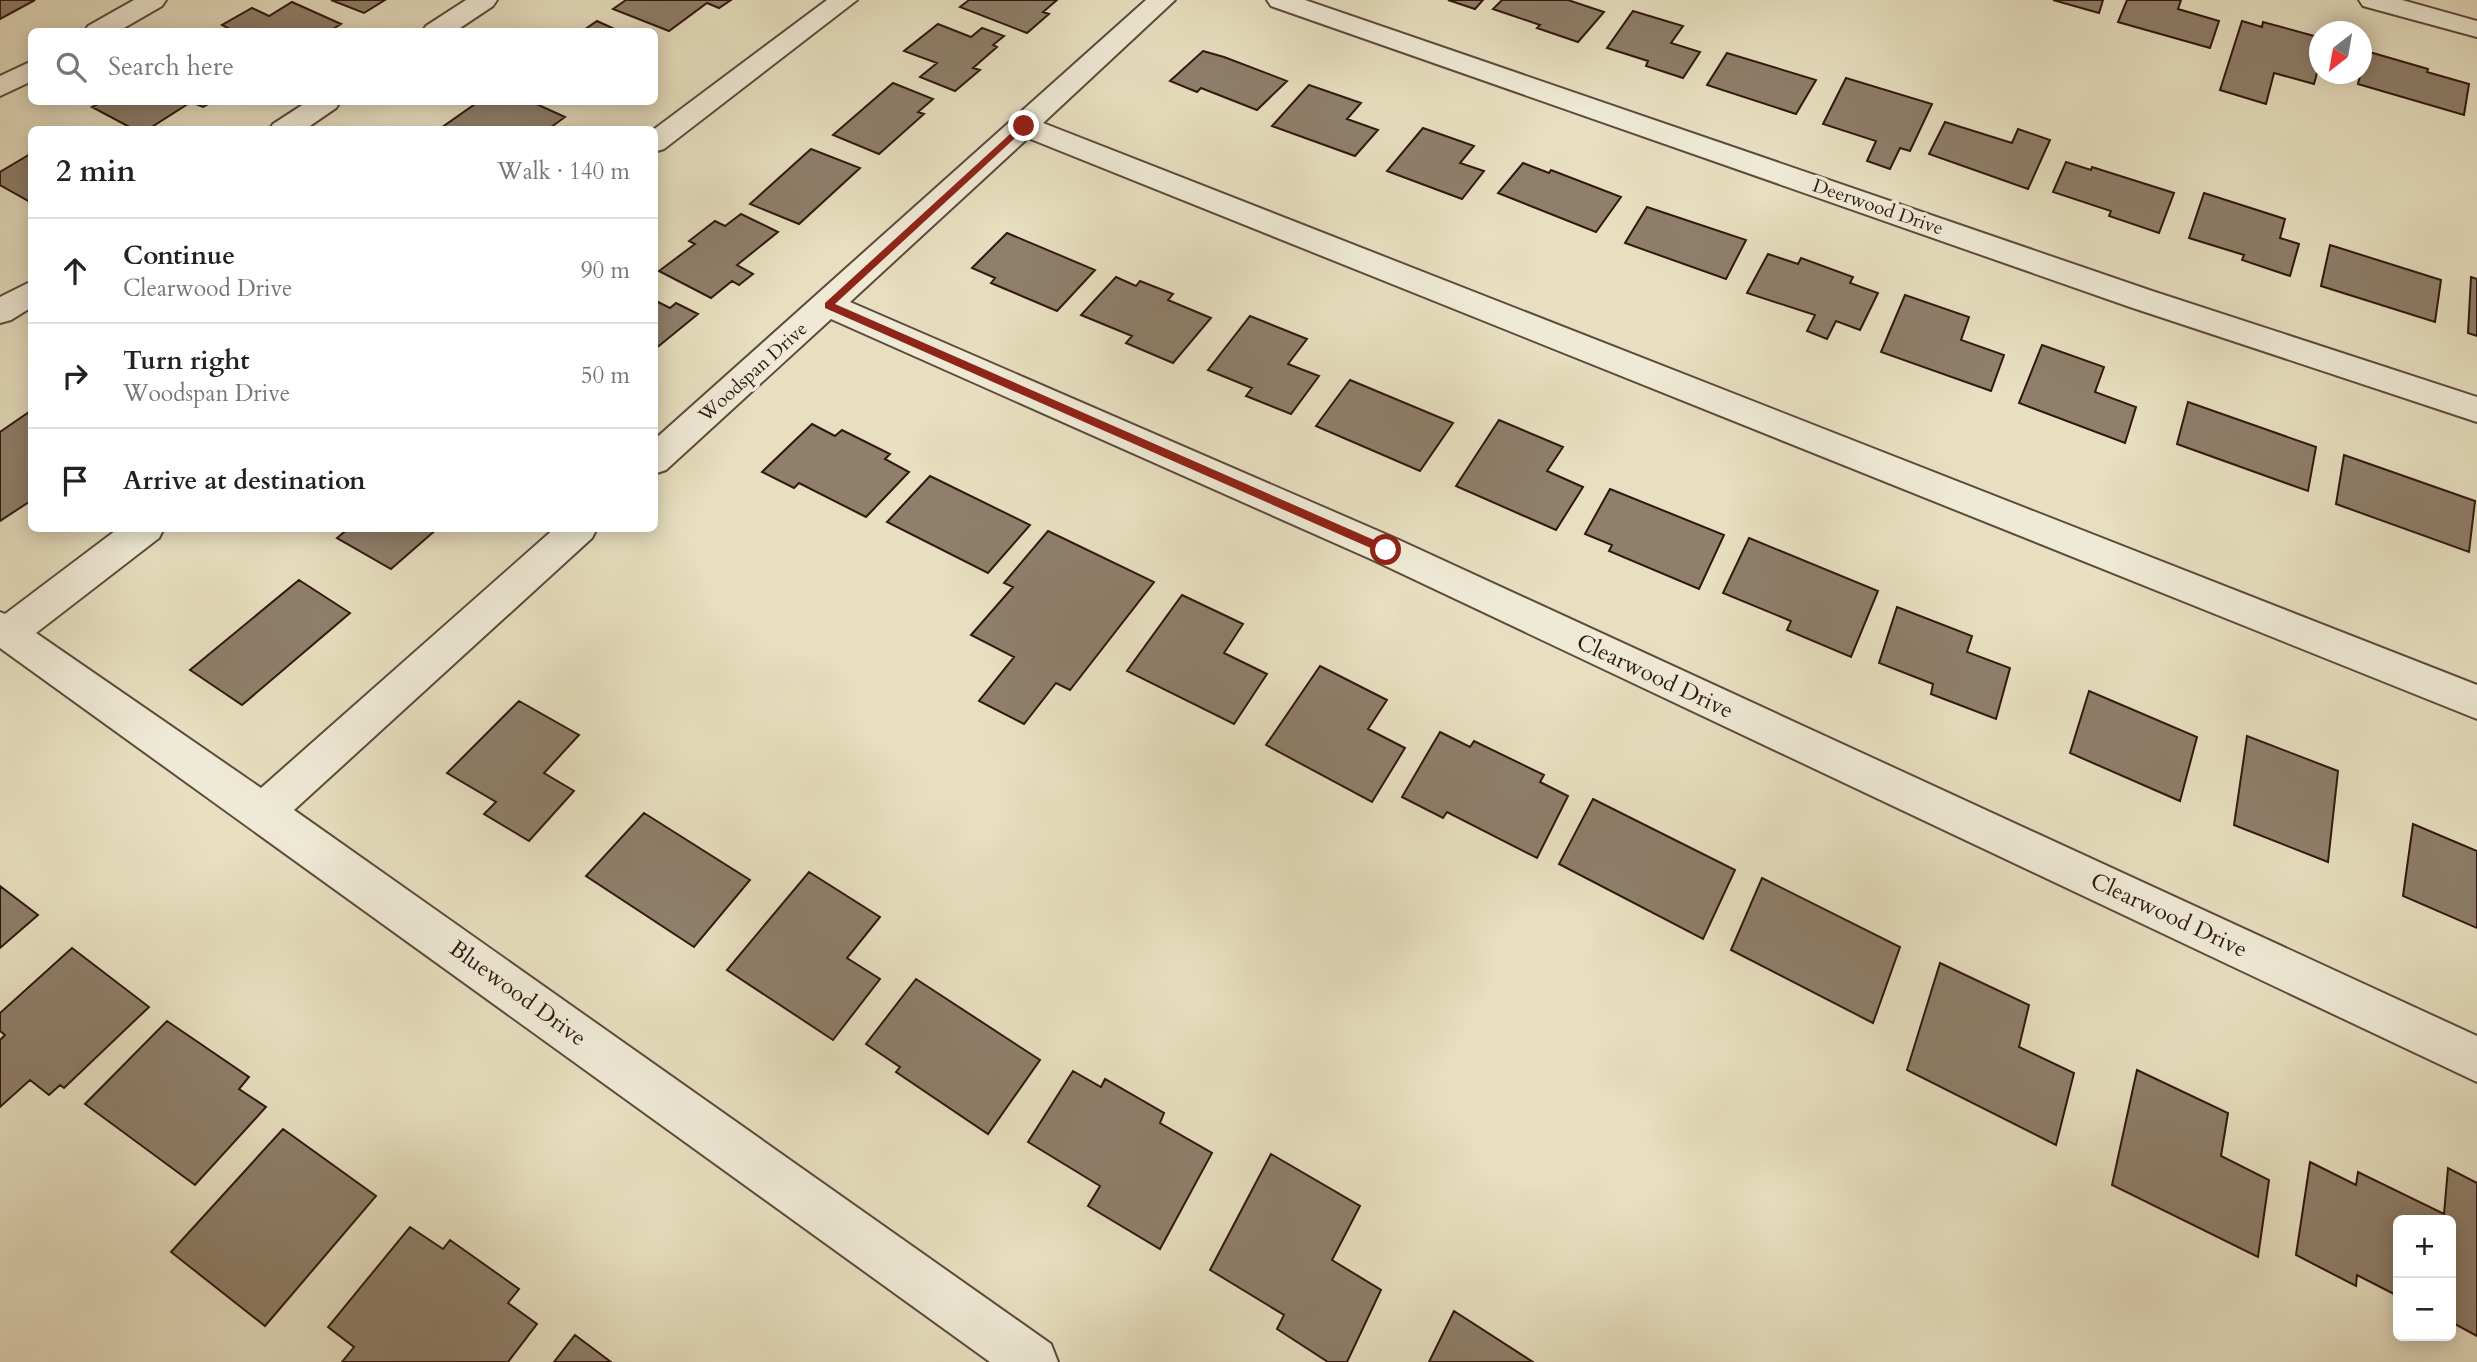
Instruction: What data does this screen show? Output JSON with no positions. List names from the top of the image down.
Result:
{
  "streets": {
    "street": [
      "Deerwood Drive",
      "Woodspan Drive",
      "Clearwood Drive",
      "Bluewood Drive"
    ]
  },
  "crossings": [
    ["Woodspan Drive", "Clearwood Drive"]
  ],
  "north": "bottom left",
  "page": {
    "search": "Search here",
    "heading": ["2 min", "Walk · 140 m"],
    "list": [
      ["Continue", "Clearwood Drive", "90 m"],
      ["Turn right", "Woodspan Drive", "50 m"],
      "Arrive at destination"
    ],
    "map_buttons": ["+", "−"]
  }
}
